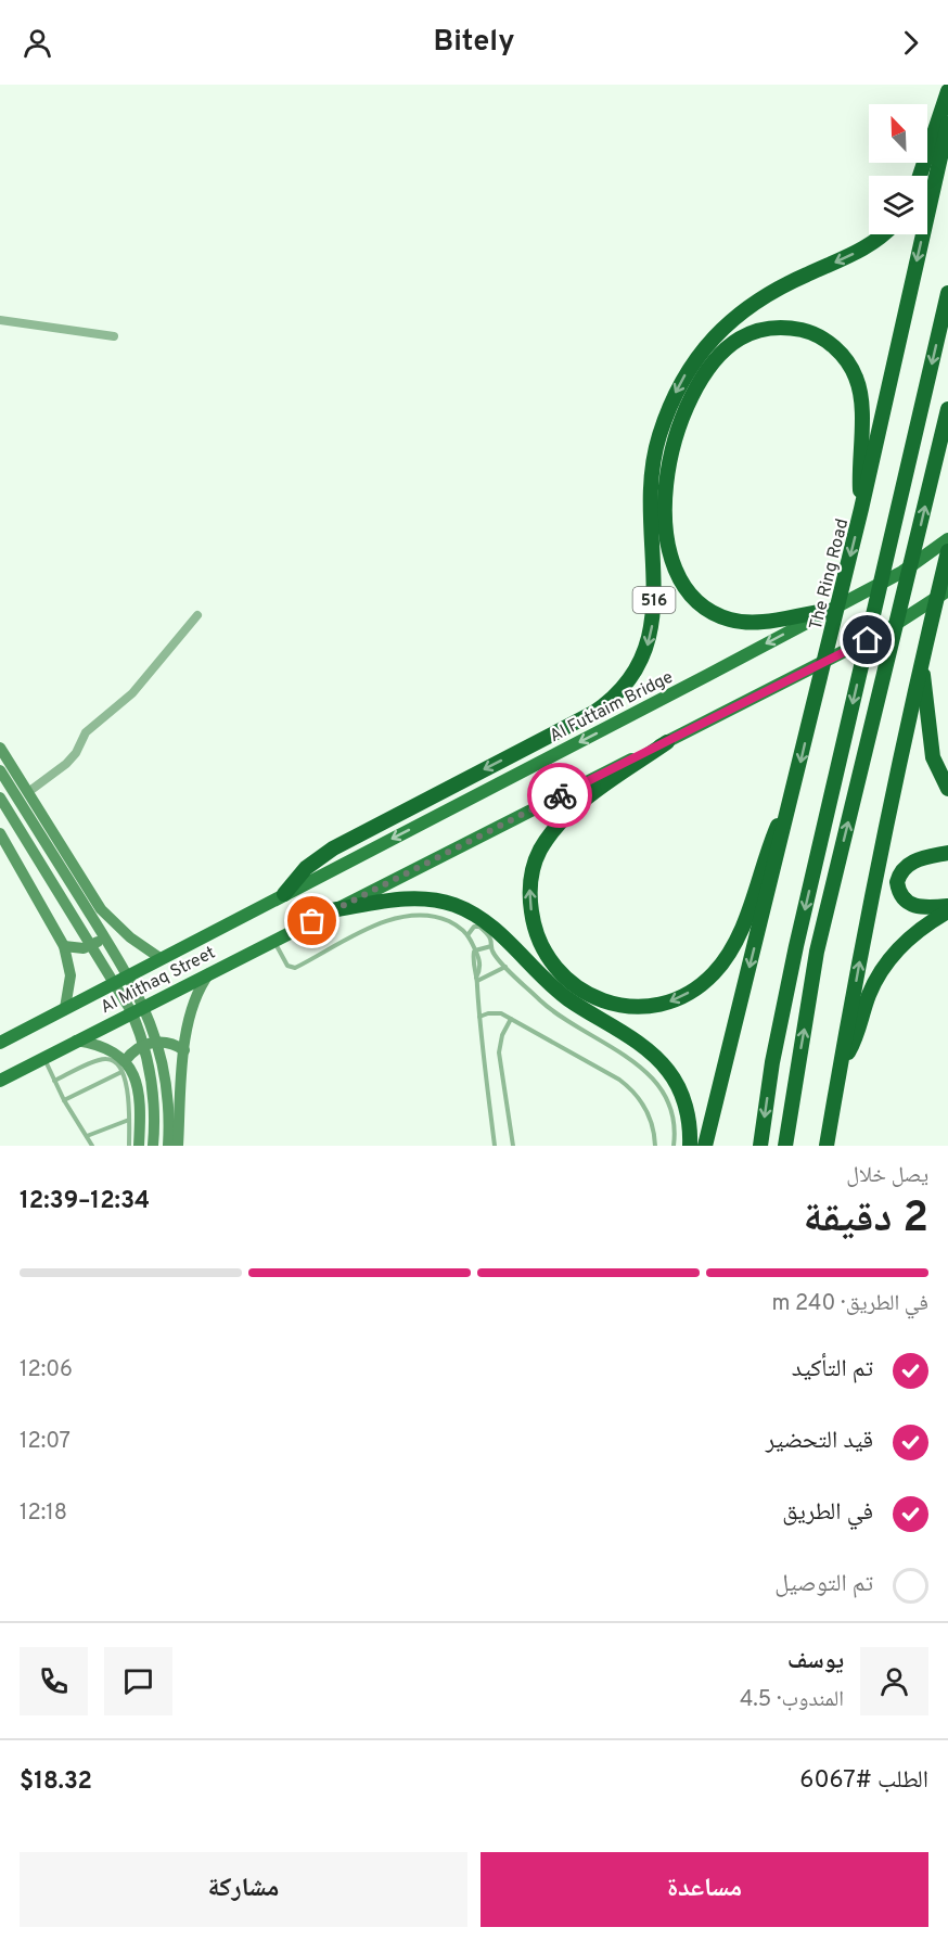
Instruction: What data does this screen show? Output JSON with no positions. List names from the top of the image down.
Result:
{
  "streets": {
    "highway": ["The Ring Road", "516"],
    "main road": ["Al Futtaim Bridge", "Al Mithaq Street"]
  },
  "crossings": [
    ["The Ring Road", "516"],
    ["516", "Al Futtaim Bridge"],
    ["516", "Al Mithaq Street"],
    ["Al Futtaim Bridge", "Al Mithaq Street"]
  ],
  "north": "top left",
  "page": {
    "header": "Bitely",
    "heading": ["2 دقيقة", "يصل خلال", "12:34–12:39"],
    "panel": [
      "يوسف",
      "المندوب · 4.5",
      "الطلب #6067",
      "$18.32"
    ],
    "bar": "في الطريق · 240 m",
    "list": [
      ["تم التأكيد", "12:06"],
      ["قيد التحضير", "12:07"],
      ["في الطريق", "12:18"],
      "تم التوصيل"
    ],
    "buttons": ["مساعدة", "مشاركة"]
  }
}
